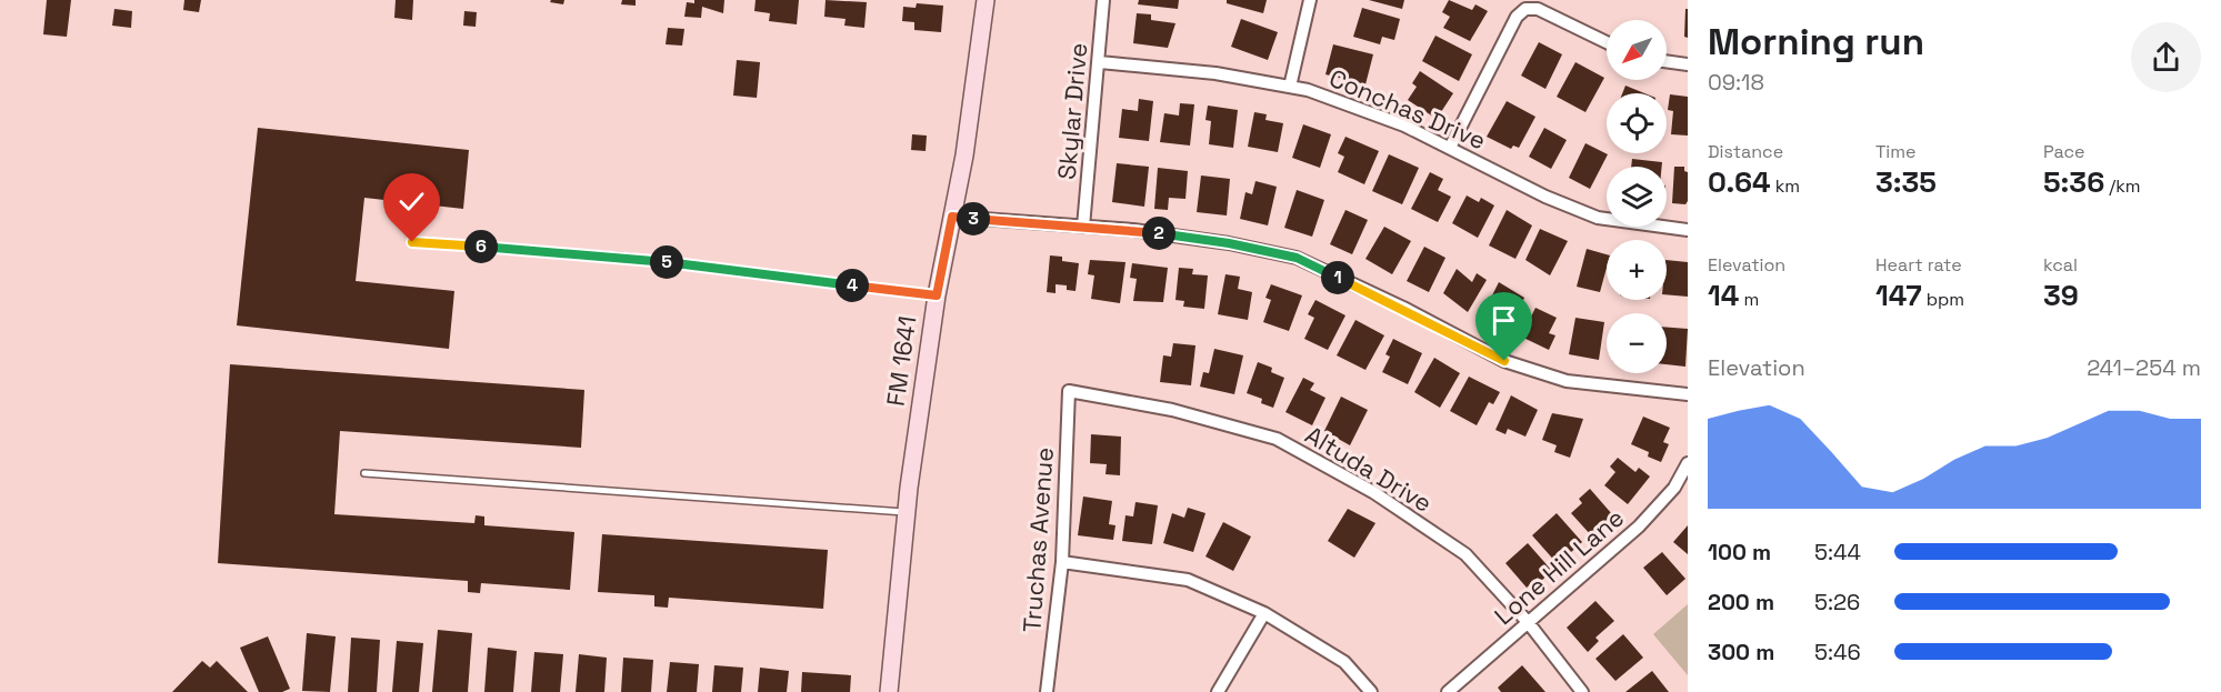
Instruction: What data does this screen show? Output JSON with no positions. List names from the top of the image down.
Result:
{
  "streets": {
    "main road": ["FM 1641"],
    "street": [
      "Conchas Drive",
      "Skylar Drive",
      "Altuda Drive",
      "Truchas Avenue",
      "Lone Hill Lane"
    ]
  },
  "crossings": [
    ["Conchas Drive", "Skylar Drive"],
    ["Altuda Drive", "Truchas Avenue"],
    ["Altuda Drive", "Lone Hill Lane"]
  ],
  "north": "bottom left",
  "page": {
    "heading": ["Morning run", "09:18"],
    "map_buttons": ["+", "−"],
    "stats": [
      ["Distance", "0.64 km"],
      ["Time", "3:35"],
      ["Pace", "5:36 /km"],
      ["Elevation", "14 m"],
      ["Heart rate", "147 bpm"],
      ["kcal", "39"]
    ],
    "pins": [
      "3",
      "2",
      "6",
      "5",
      "1",
      "4"
    ],
    "chart": ["Elevation", "241–254 m"],
    "list": [
      {
        "name": "100 m",
        "note": "5:44"
      },
      {
        "name": "200 m",
        "note": "5:26"
      },
      {
        "name": "300 m",
        "note": "5:46"
      }
    ]
  }
}
